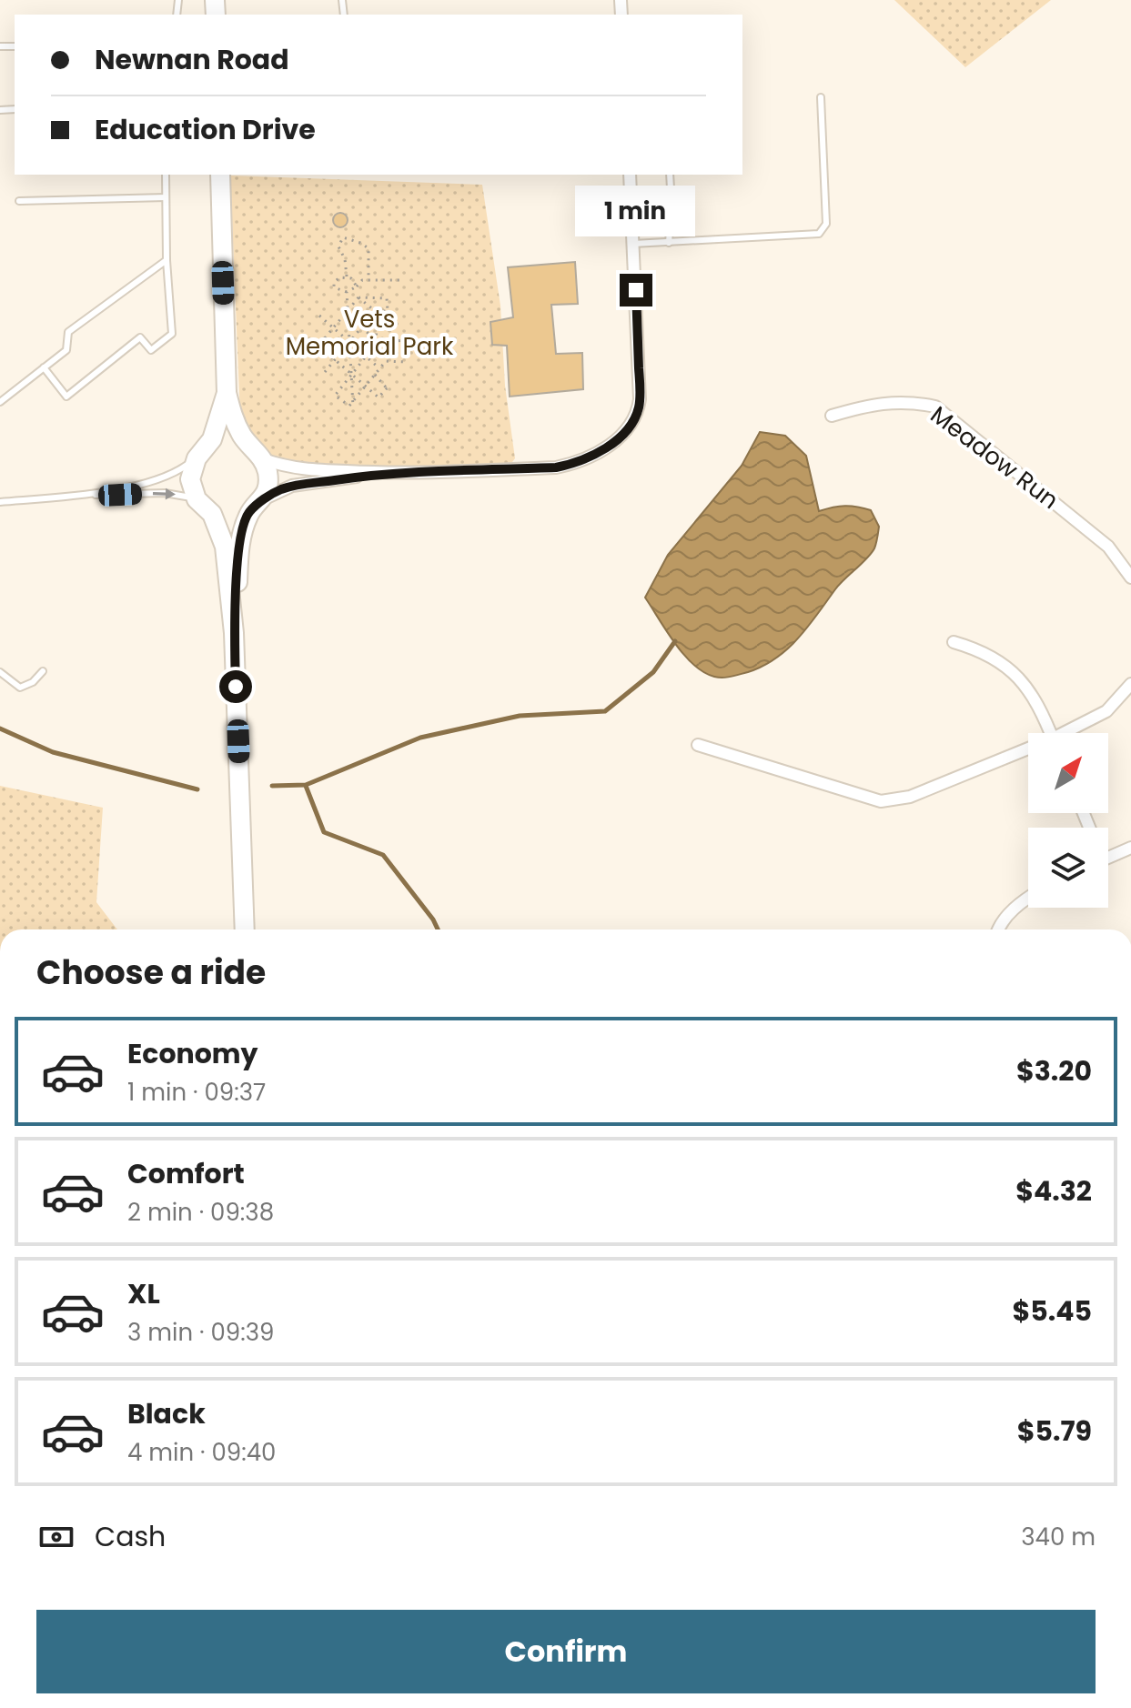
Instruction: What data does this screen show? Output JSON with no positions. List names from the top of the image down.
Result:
{
  "streets": {
    "street": ["Meadow Run"]
  },
  "parks": ["Vets Memorial Park"],
  "north": "top right",
  "page": {
    "banner": ["Newnan Road", "Education Drive"],
    "bubble": "1 min",
    "heading": "Choose a ride",
    "list": [
      {
        "name": "Economy",
        "note": "1 min · 09:37",
        "value": "$3.20"
      },
      {
        "name": "Comfort",
        "note": "2 min · 09:38",
        "value": "$4.32"
      },
      {
        "name": "XL",
        "note": "3 min · 09:39",
        "value": "$5.45"
      },
      {
        "name": "Black",
        "note": "4 min · 09:40",
        "value": "$5.79"
      }
    ],
    "pay": ["Cash", "340 m"],
    "buttons": "Confirm"
  }
}
